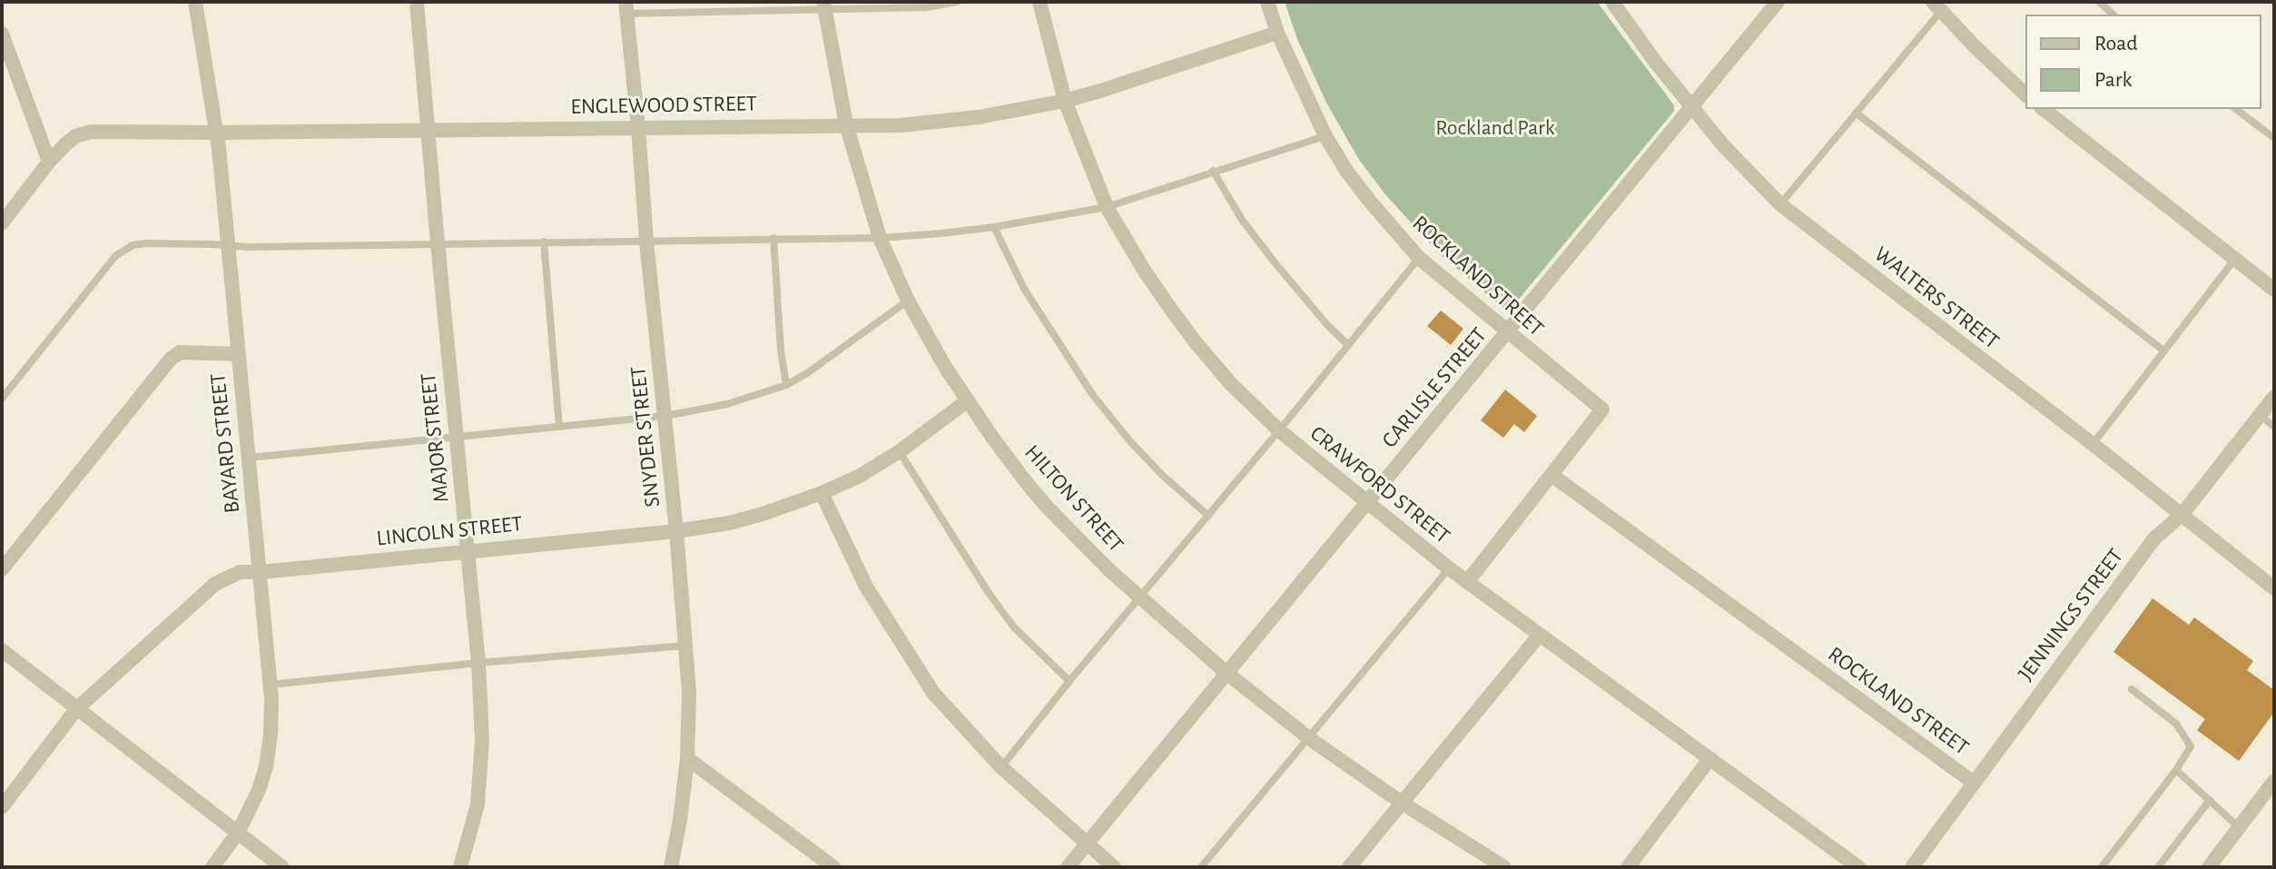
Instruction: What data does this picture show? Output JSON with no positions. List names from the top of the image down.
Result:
{
  "streets": {
    "street": [
      "ENGLEWOOD STREET",
      "ROCKLAND STREET",
      "WALTERS STREET",
      "CARLISLE STREET",
      "SNYDER STREET",
      "MAJOR STREET",
      "BAYARD STREET",
      "CRAWFORD STREET",
      "HILTON STREET",
      "LINCOLN STREET",
      "JENNINGS STREET"
    ]
  },
  "crossings": [
    ["ENGLEWOOD STREET", "ROCKLAND STREET"],
    ["ENGLEWOOD STREET", "SNYDER STREET"],
    ["ENGLEWOOD STREET", "MAJOR STREET"],
    ["ENGLEWOOD STREET", "BAYARD STREET"],
    ["ENGLEWOOD STREET", "CRAWFORD STREET"],
    ["ENGLEWOOD STREET", "HILTON STREET"],
    ["ROCKLAND STREET", "CARLISLE STREET"],
    ["ROCKLAND STREET", "JENNINGS STREET"],
    ["WALTERS STREET", "CARLISLE STREET"],
    ["WALTERS STREET", "JENNINGS STREET"],
    ["CARLISLE STREET", "CRAWFORD STREET"],
    ["CARLISLE STREET", "HILTON STREET"],
    ["SNYDER STREET", "LINCOLN STREET"],
    ["MAJOR STREET", "LINCOLN STREET"],
    ["BAYARD STREET", "LINCOLN STREET"],
    ["HILTON STREET", "LINCOLN STREET"]
  ],
  "parks": ["Rockland Park"],
  "legend": ["Road", "Park"]
}
